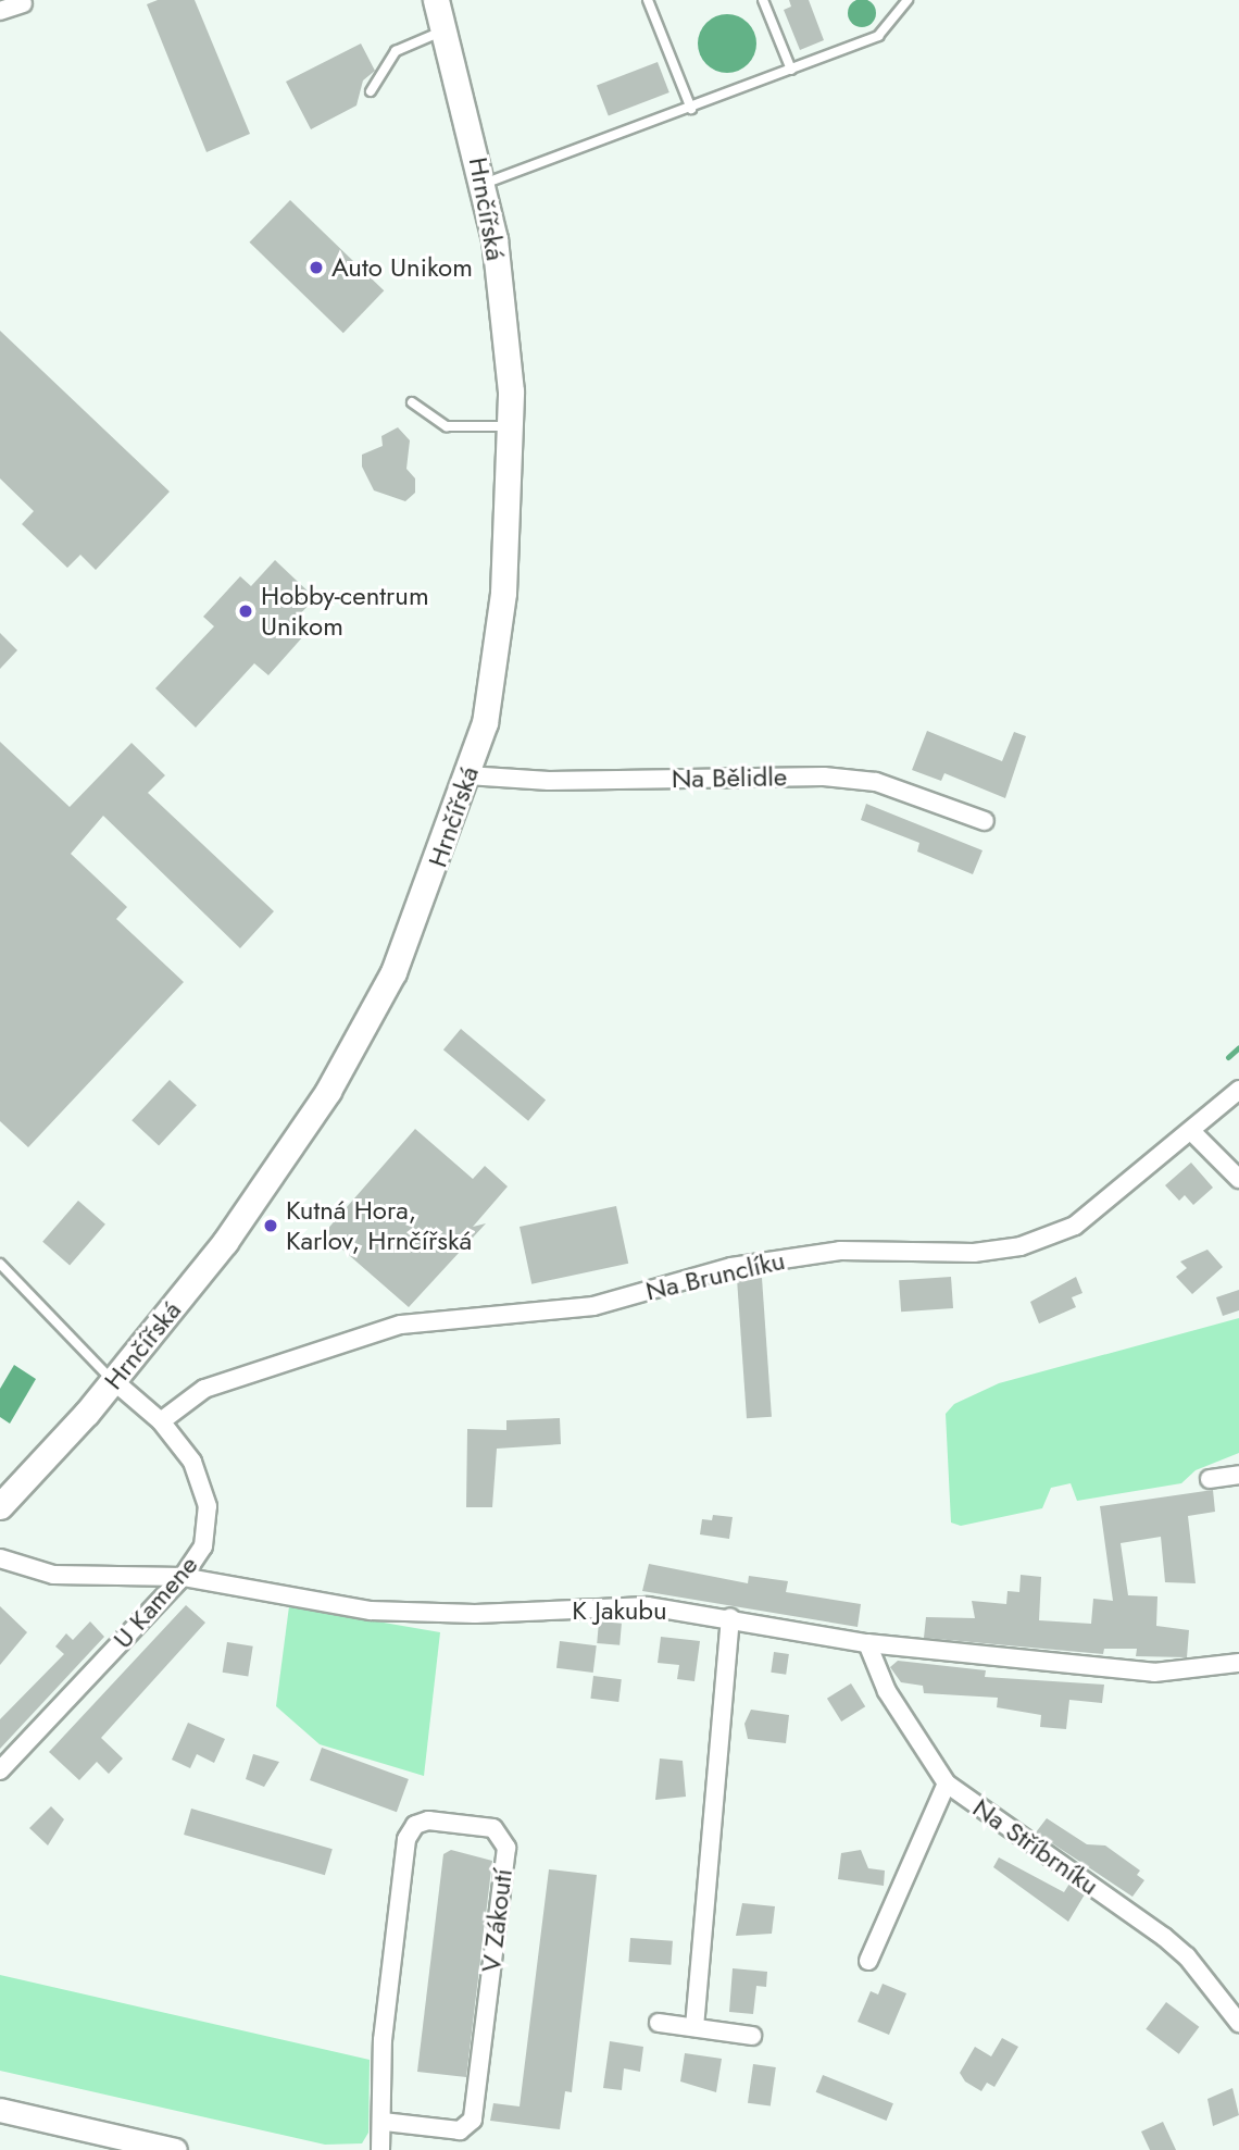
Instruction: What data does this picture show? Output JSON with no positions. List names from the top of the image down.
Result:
{
  "streets": {
    "main road": ["Hrnčířská"],
    "street": [
      "Na Bělidle",
      "Na Brunclíku",
      "U Kamene",
      "K Jakubu",
      "Na Stříbrníku",
      "V Zákoutí"
    ]
  },
  "crossings": [
    ["Hrnčířská", "Na Bělidle"],
    ["Hrnčířská", "U Kamene"],
    ["Na Brunclíku", "U Kamene"],
    ["U Kamene", "K Jakubu"],
    ["K Jakubu", "Na Stříbrníku"]
  ],
  "places": ["Auto Unikom", "Hobby-centrum Unikom", "Kutná Hora, Karlov, Hrnčířská"]
}
